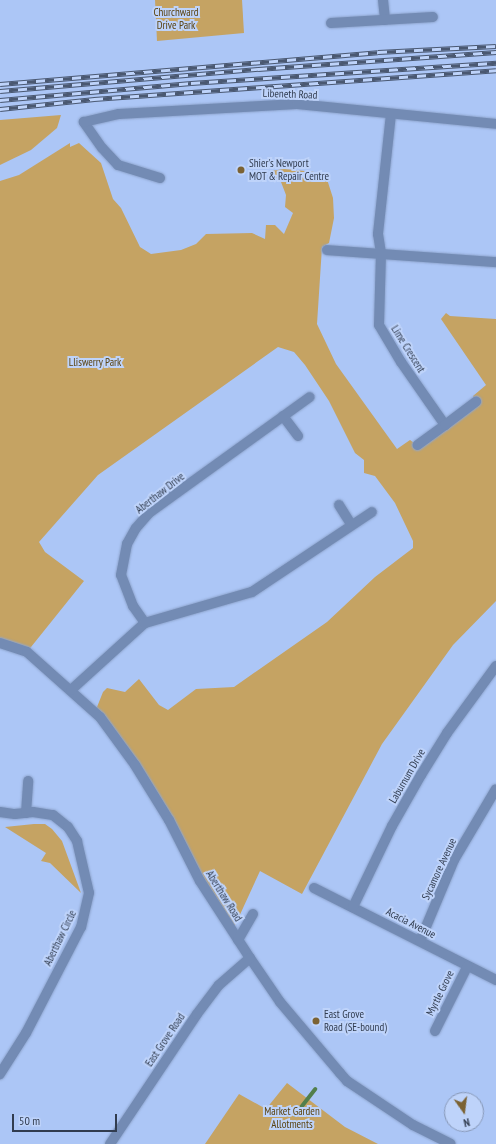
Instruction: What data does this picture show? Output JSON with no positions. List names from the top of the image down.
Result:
{
  "streets": {
    "street": [
      "Libeneth Road",
      "Lime Crescent",
      "Aberthaw Drive",
      "Laburnum Drive",
      "Sycamore Avenue",
      "Aberthaw Road",
      "Acacia Avenue",
      "Aberthaw Circle",
      "Myrtle Grove",
      "East Grove Road"
    ]
  },
  "crossings": [
    ["Libeneth Road", "Lime Crescent"],
    ["Laburnum Drive", "Acacia Avenue"],
    ["Sycamore Avenue", "Acacia Avenue"],
    ["Aberthaw Road", "East Grove Road"],
    ["Acacia Avenue", "Myrtle Grove"]
  ],
  "parks": ["Churchward Drive Park", "Lliswerry Park", "Market Garden Allotments"],
  "places": ["Shier's Newport MOT & Repair Centre", "East Grove Road (SE-bound)"],
  "scale_bar": "50 m",
  "north": "bottom"
}
